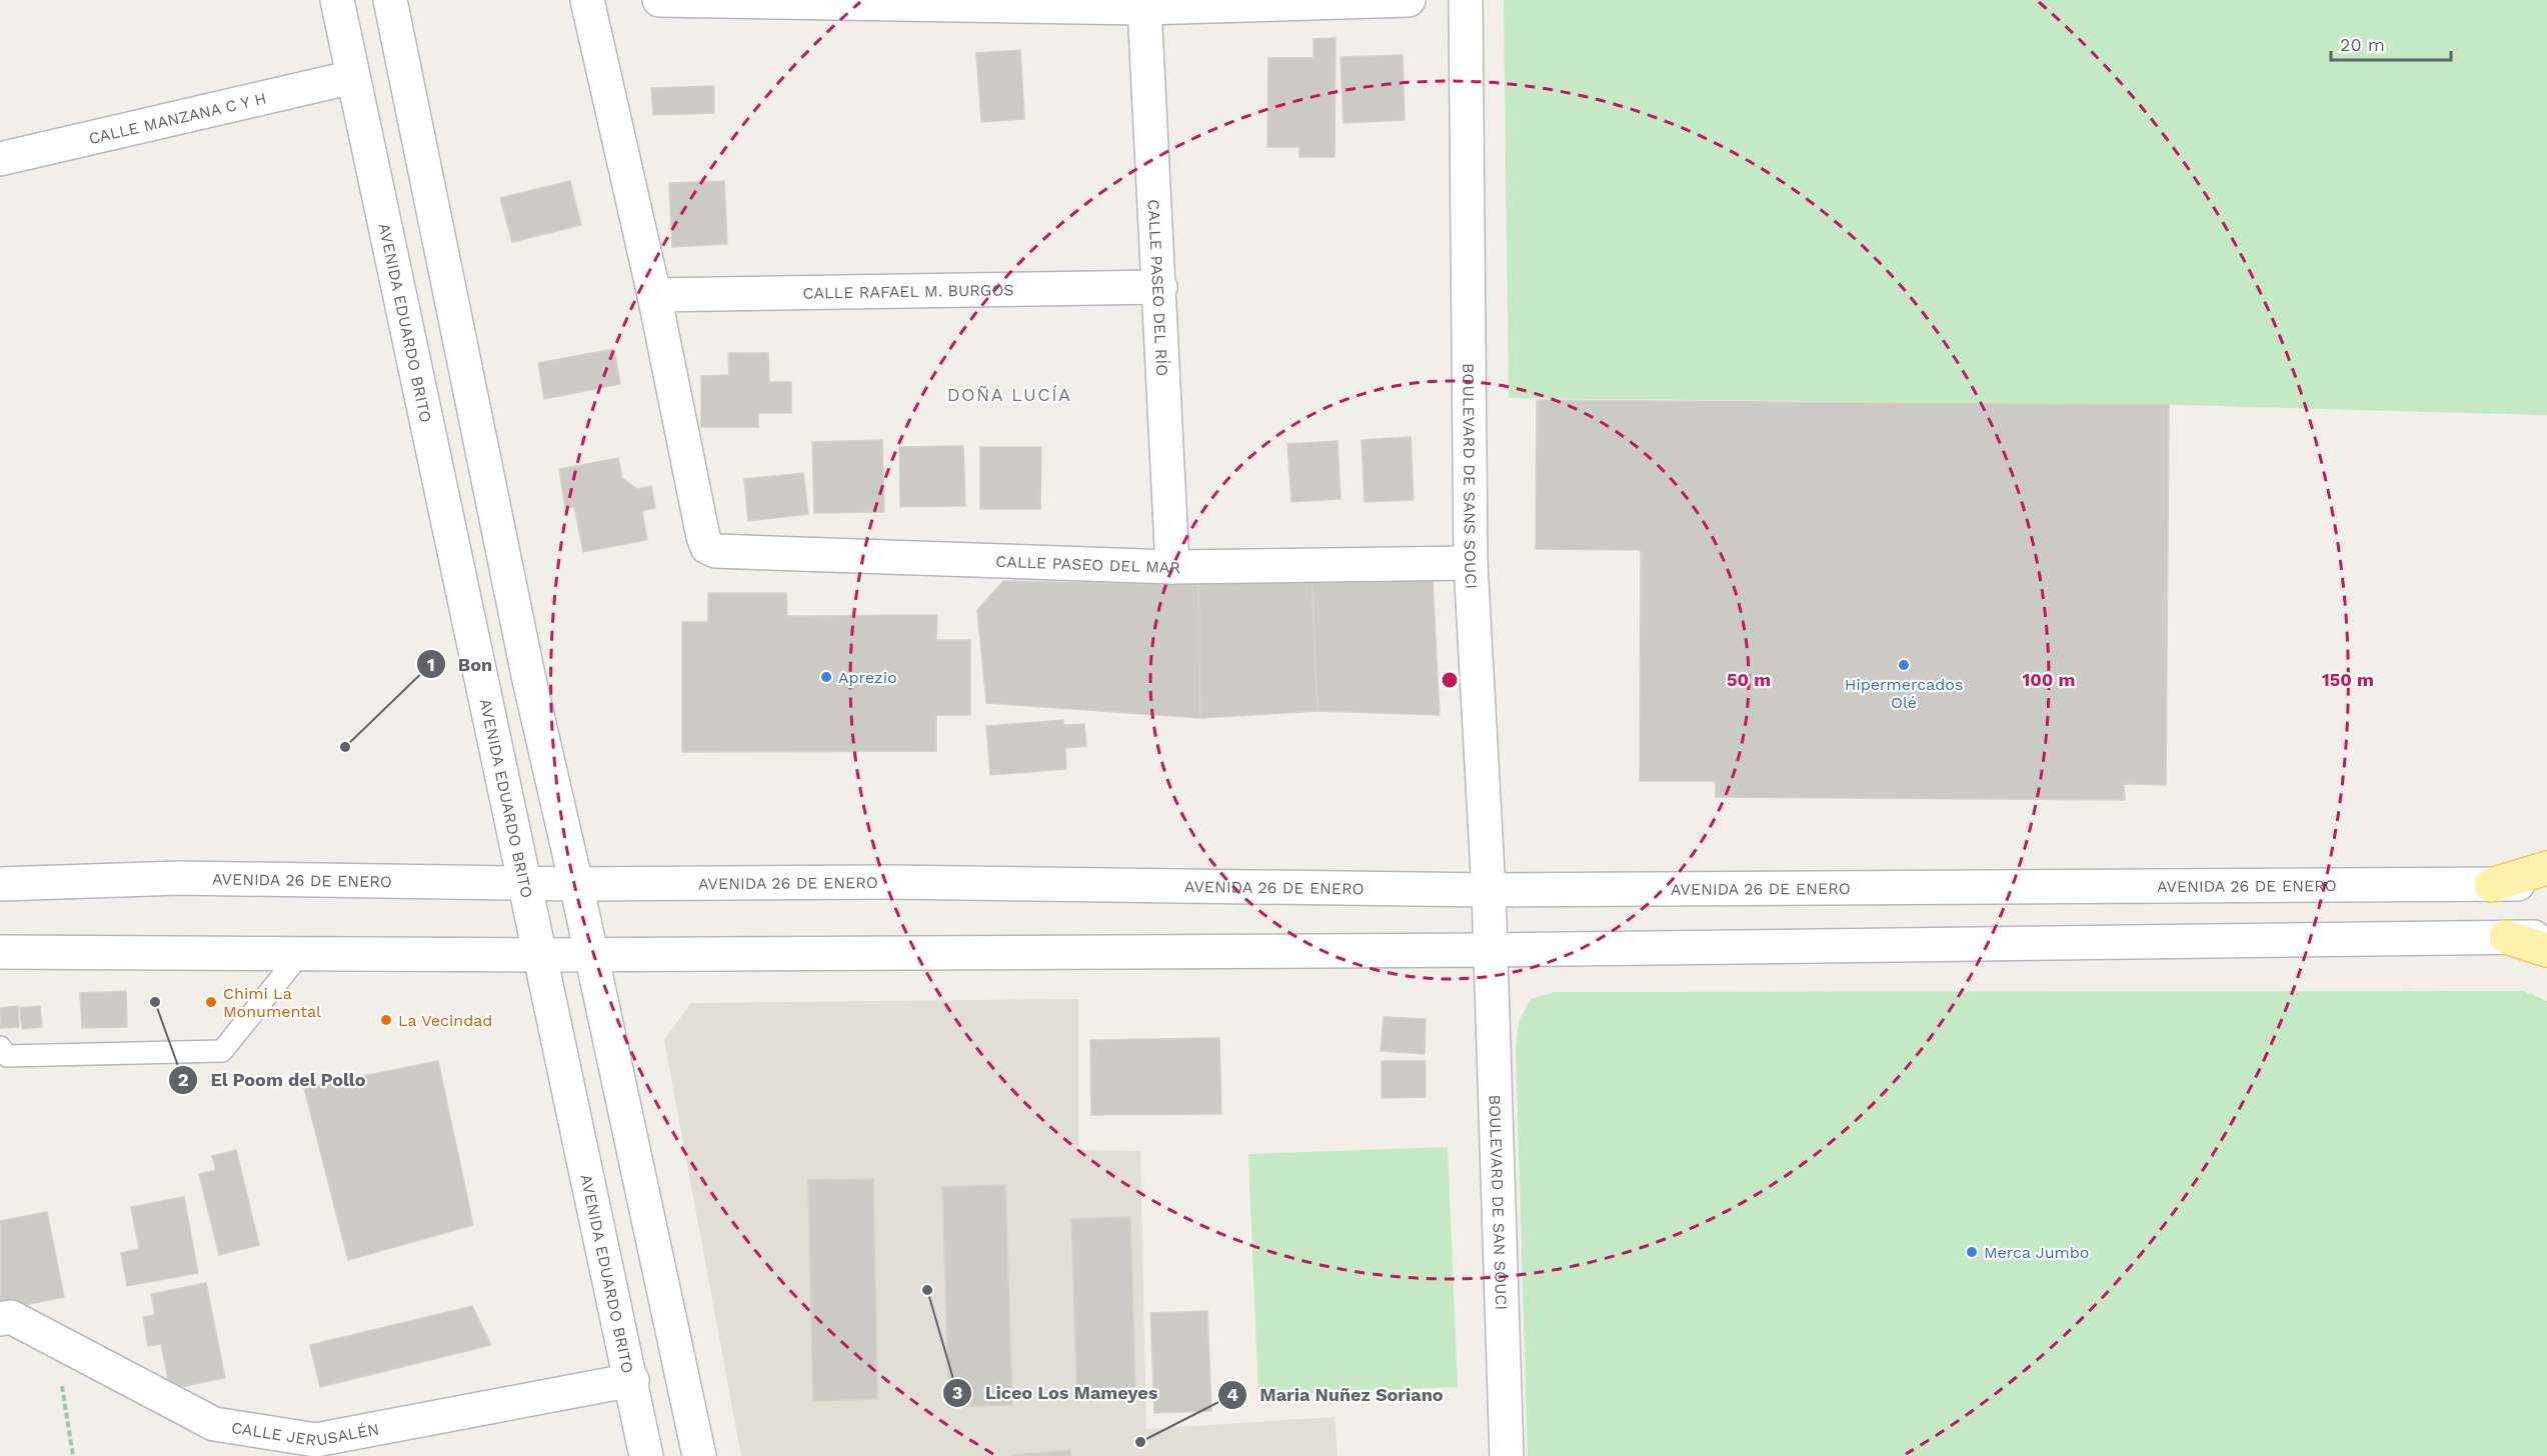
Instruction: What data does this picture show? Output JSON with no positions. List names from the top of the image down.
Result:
{
  "streets": {
    "street": [
      "CALLE MANZANA C Y H",
      "CALLE PASEO DEL RÍO",
      "CALLE RAFAEL M. BURGOS",
      "AVENIDA EDUARDO BRITO",
      "BOULEVARD DE SANS SOUCI",
      "CALLE PASEO DEL MAR",
      "AVENIDA 26 DE ENERO",
      "BOULEVARD DE SAN SOUCI",
      "CALLE JERUSALÉN"
    ]
  },
  "crossings": [
    ["CALLE MANZANA C Y H", "AVENIDA EDUARDO BRITO"],
    ["CALLE PASEO DEL RÍO", "CALLE RAFAEL M. BURGOS"],
    ["CALLE PASEO DEL RÍO", "CALLE PASEO DEL MAR"],
    ["CALLE RAFAEL M. BURGOS", "CALLE PASEO DEL MAR"],
    ["AVENIDA EDUARDO BRITO", "AVENIDA 26 DE ENERO"],
    ["AVENIDA EDUARDO BRITO", "CALLE JERUSALÉN"],
    ["BOULEVARD DE SANS SOUCI", "CALLE PASEO DEL MAR"],
    ["BOULEVARD DE SANS SOUCI", "AVENIDA 26 DE ENERO"],
    ["BOULEVARD DE SANS SOUCI", "BOULEVARD DE SAN SOUCI"]
  ],
  "districts": ["DOÑA LUCÍA"],
  "places": [
    "Hipermercados Olé",
    "Aprezio",
    "Bon",
    "El Poom del Pollo",
    "Chimi La Monumental",
    "La Vecindad",
    "Merca Jumbo",
    "Liceo Los Mameyes",
    "Maria Nuñez Soriano"
  ],
  "scale_bar": "20 m",
  "rings": ["50 m", "100 m", "150 m"]
}
